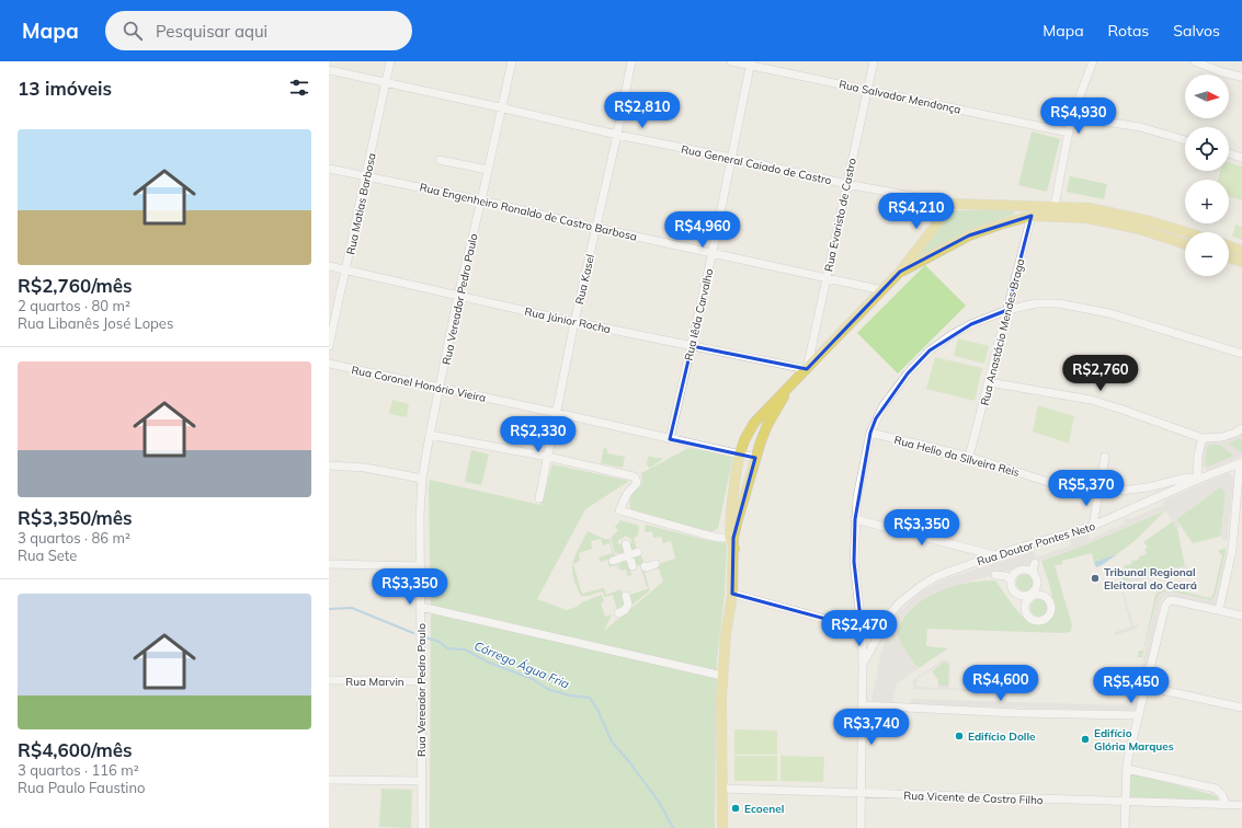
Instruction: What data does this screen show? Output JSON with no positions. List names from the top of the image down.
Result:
{
  "streets": {
    "street": [
      "Rua Salvador Mendonça",
      "Rua General Caiado de Castro",
      "Rua Matias Barbosa",
      "Rua Engenheiro Ronaldo de Castro Barbosa",
      "Rua Evaristo de Castro",
      "Rua Kasel",
      "Rua Vereador Pedro Paulo",
      "Rua Iêda Carvalho",
      "Rua Júnior Rocha",
      "Rua Anastácio Mendes Braga",
      "Rua Coronel Honório Vieira",
      "Rua Helio da Silveira Reis",
      "Rua Doutor Pontes Neto",
      "Rua Marvin",
      "Rua Vicente de Castro Filho"
    ]
  },
  "crossings": [
    ["Rua Salvador Mendonça", "Rua Evaristo de Castro"],
    ["Rua Salvador Mendonça", "Rua Iêda Carvalho"],
    ["Rua General Caiado de Castro", "Rua Matias Barbosa"],
    ["Rua General Caiado de Castro", "Rua Evaristo de Castro"],
    ["Rua General Caiado de Castro", "Rua Kasel"],
    ["Rua General Caiado de Castro", "Rua Vereador Pedro Paulo"],
    ["Rua General Caiado de Castro", "Rua Iêda Carvalho"],
    ["Rua Matias Barbosa", "Rua Engenheiro Ronaldo de Castro Barbosa"],
    ["Rua Matias Barbosa", "Rua Júnior Rocha"],
    ["Rua Engenheiro Ronaldo de Castro Barbosa", "Rua Evaristo de Castro"],
    ["Rua Engenheiro Ronaldo de Castro Barbosa", "Rua Kasel"],
    ["Rua Engenheiro Ronaldo de Castro Barbosa", "Rua Vereador Pedro Paulo"],
    ["Rua Engenheiro Ronaldo de Castro Barbosa", "Rua Iêda Carvalho"],
    ["Rua Evaristo de Castro", "Rua Júnior Rocha"],
    ["Rua Kasel", "Rua Júnior Rocha"],
    ["Rua Kasel", "Rua Coronel Honório Vieira"],
    ["Rua Vereador Pedro Paulo", "Rua Júnior Rocha"],
    ["Rua Vereador Pedro Paulo", "Rua Coronel Honório Vieira"],
    ["Rua Vereador Pedro Paulo", "Rua Marvin"],
    ["Rua Iêda Carvalho", "Rua Júnior Rocha"],
    ["Rua Iêda Carvalho", "Rua Coronel Honório Vieira"],
    ["Rua Anastácio Mendes Braga", "Rua Helio da Silveira Reis"],
    ["Rua Helio da Silveira Reis", "Rua Doutor Pontes Neto"]
  ],
  "water": ["Córrego Água Fria"],
  "places": [
    "Tribunal Regional Eleitoral do Ceará",
    "Edifício Dolle",
    "Edifício Glória Marques",
    "Ecoenel"
  ],
  "north": "right",
  "page": {
    "header": "Mapa",
    "search": "Pesquisar aqui",
    "nav": ["Mapa", "Rotas", "Salvos"],
    "heading": "13 imóveis",
    "map_buttons": ["+", "−"],
    "price": [
      "R$2,810",
      "R$4,930",
      "R$4,210",
      "R$4,960",
      "R$2,760",
      "R$2,330",
      "R$5,370",
      "R$3,350",
      "R$3,350",
      "R$2,470",
      "R$4,600",
      "R$5,450",
      "R$3,740"
    ],
    "list": [
      {
        "name": "R$2,760/mês",
        "note": "2 quartos · 80 m² · Rua Libanês José Lopes"
      },
      {
        "name": "R$3,350/mês",
        "note": "3 quartos · 86 m² · Rua Sete"
      },
      {
        "name": "R$4,600/mês",
        "note": "3 quartos · 116 m² · Rua Paulo Faustino"
      }
    ]
  }
}
